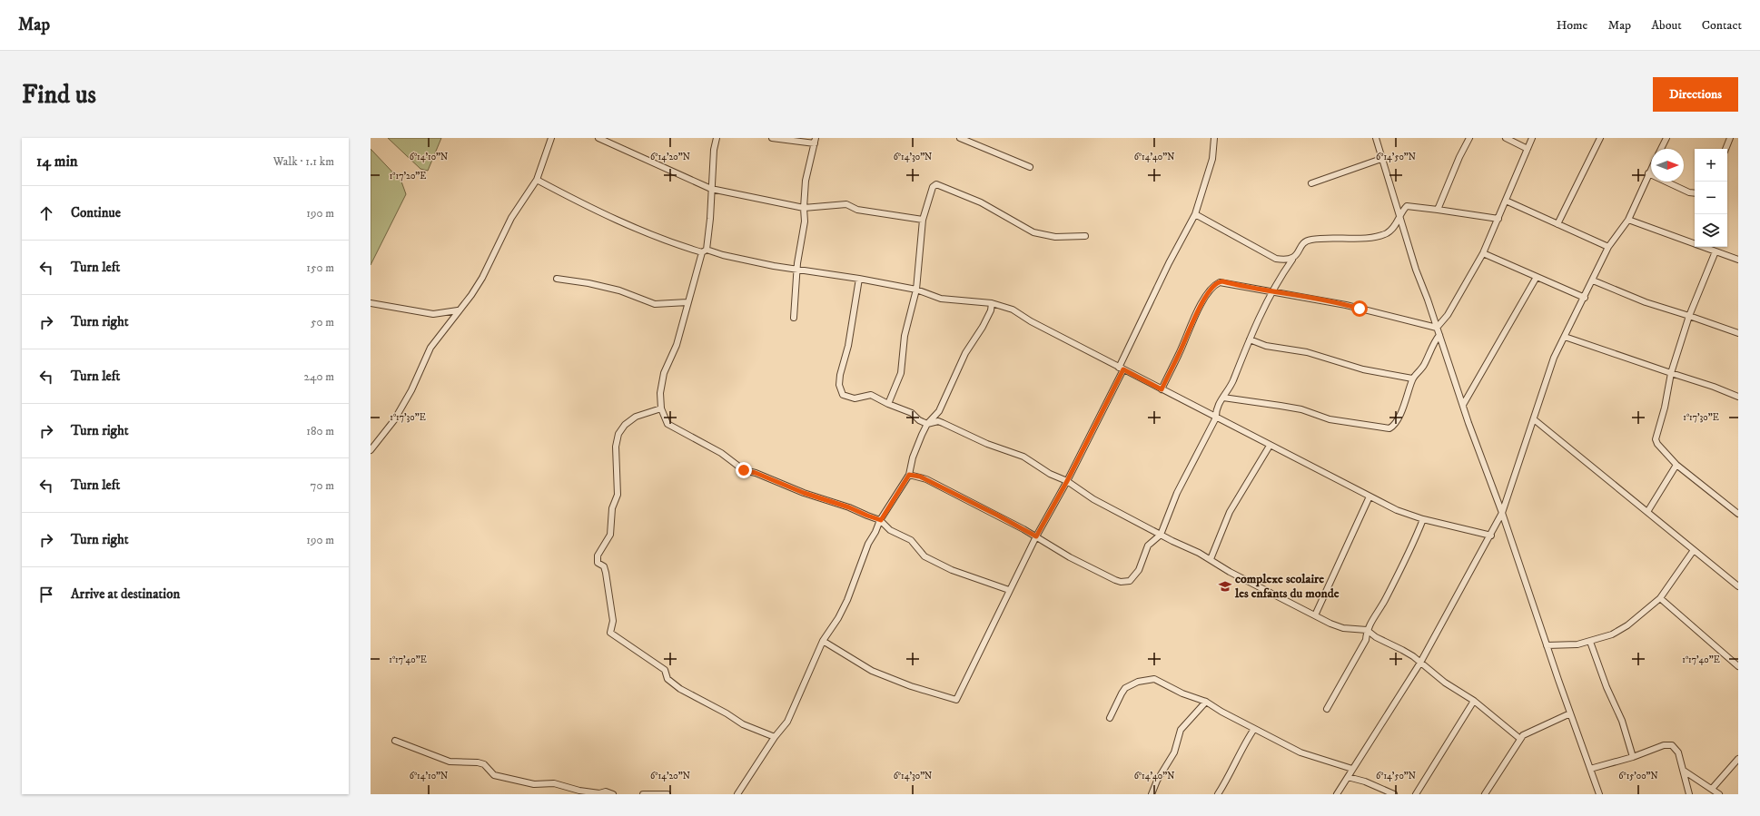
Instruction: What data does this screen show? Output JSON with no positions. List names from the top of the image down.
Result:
{
  "places": {
    "school or university": ["complexe scolaire les enfants du monde"]
  },
  "north": "right",
  "page": {
    "header": "Map",
    "nav": [
      "Home",
      "Map",
      "About",
      "Contact"
    ],
    "buttons": "Directions",
    "title": "Find us",
    "heading": ["14 min", "Walk · 1.1 km"],
    "map_buttons": ["+", "−"],
    "list": [
      ["Continue", "190 m"],
      ["Turn left", "150 m"],
      ["Turn right", "50 m"],
      ["Turn left", "240 m"],
      ["Turn right", "180 m"],
      ["Turn left", "70 m"],
      ["Turn right", "190 m"],
      "Arrive at destination"
    ]
  },
  "coordinates": [
    "6°14'10\"N",
    "6°14'20\"N",
    "6°14'30\"N",
    "6°14'40\"N",
    "6°14'50\"N",
    "1°17'20\"E",
    "1°17'30\"E",
    "1°17'40\"E",
    "6°15'00\"N"
  ]
}
